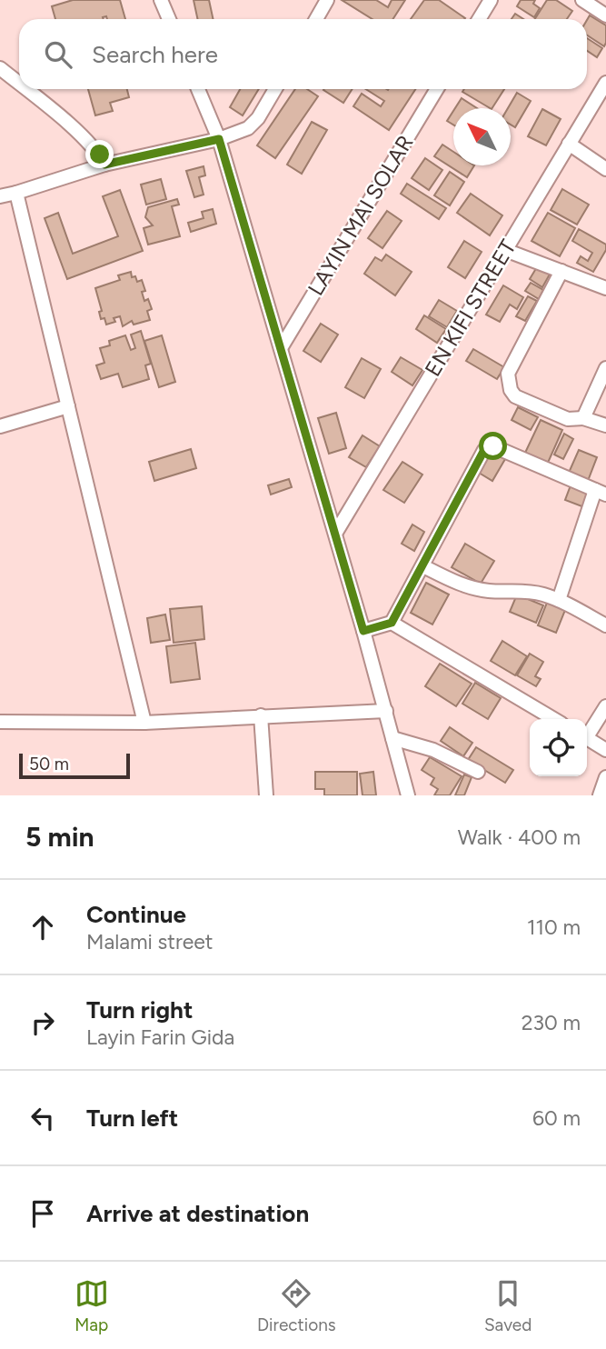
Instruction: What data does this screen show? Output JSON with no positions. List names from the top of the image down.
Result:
{
  "streets": {
    "street": ["LAYIN MAI SOLAR", "EN KIFI STREET"]
  },
  "scale_bar": "50 m",
  "north": "top left",
  "page": {
    "search": "Search here",
    "scale": "50 m",
    "heading": ["5 min", "Walk · 400 m"],
    "list": [
      ["Continue", "Malami street", "110 m"],
      ["Turn right", "Layin Farin Gida", "230 m"],
      ["Turn left", "60 m"],
      "Arrive at destination"
    ],
    "nav": ["Map", "Directions", "Saved"]
  }
}
